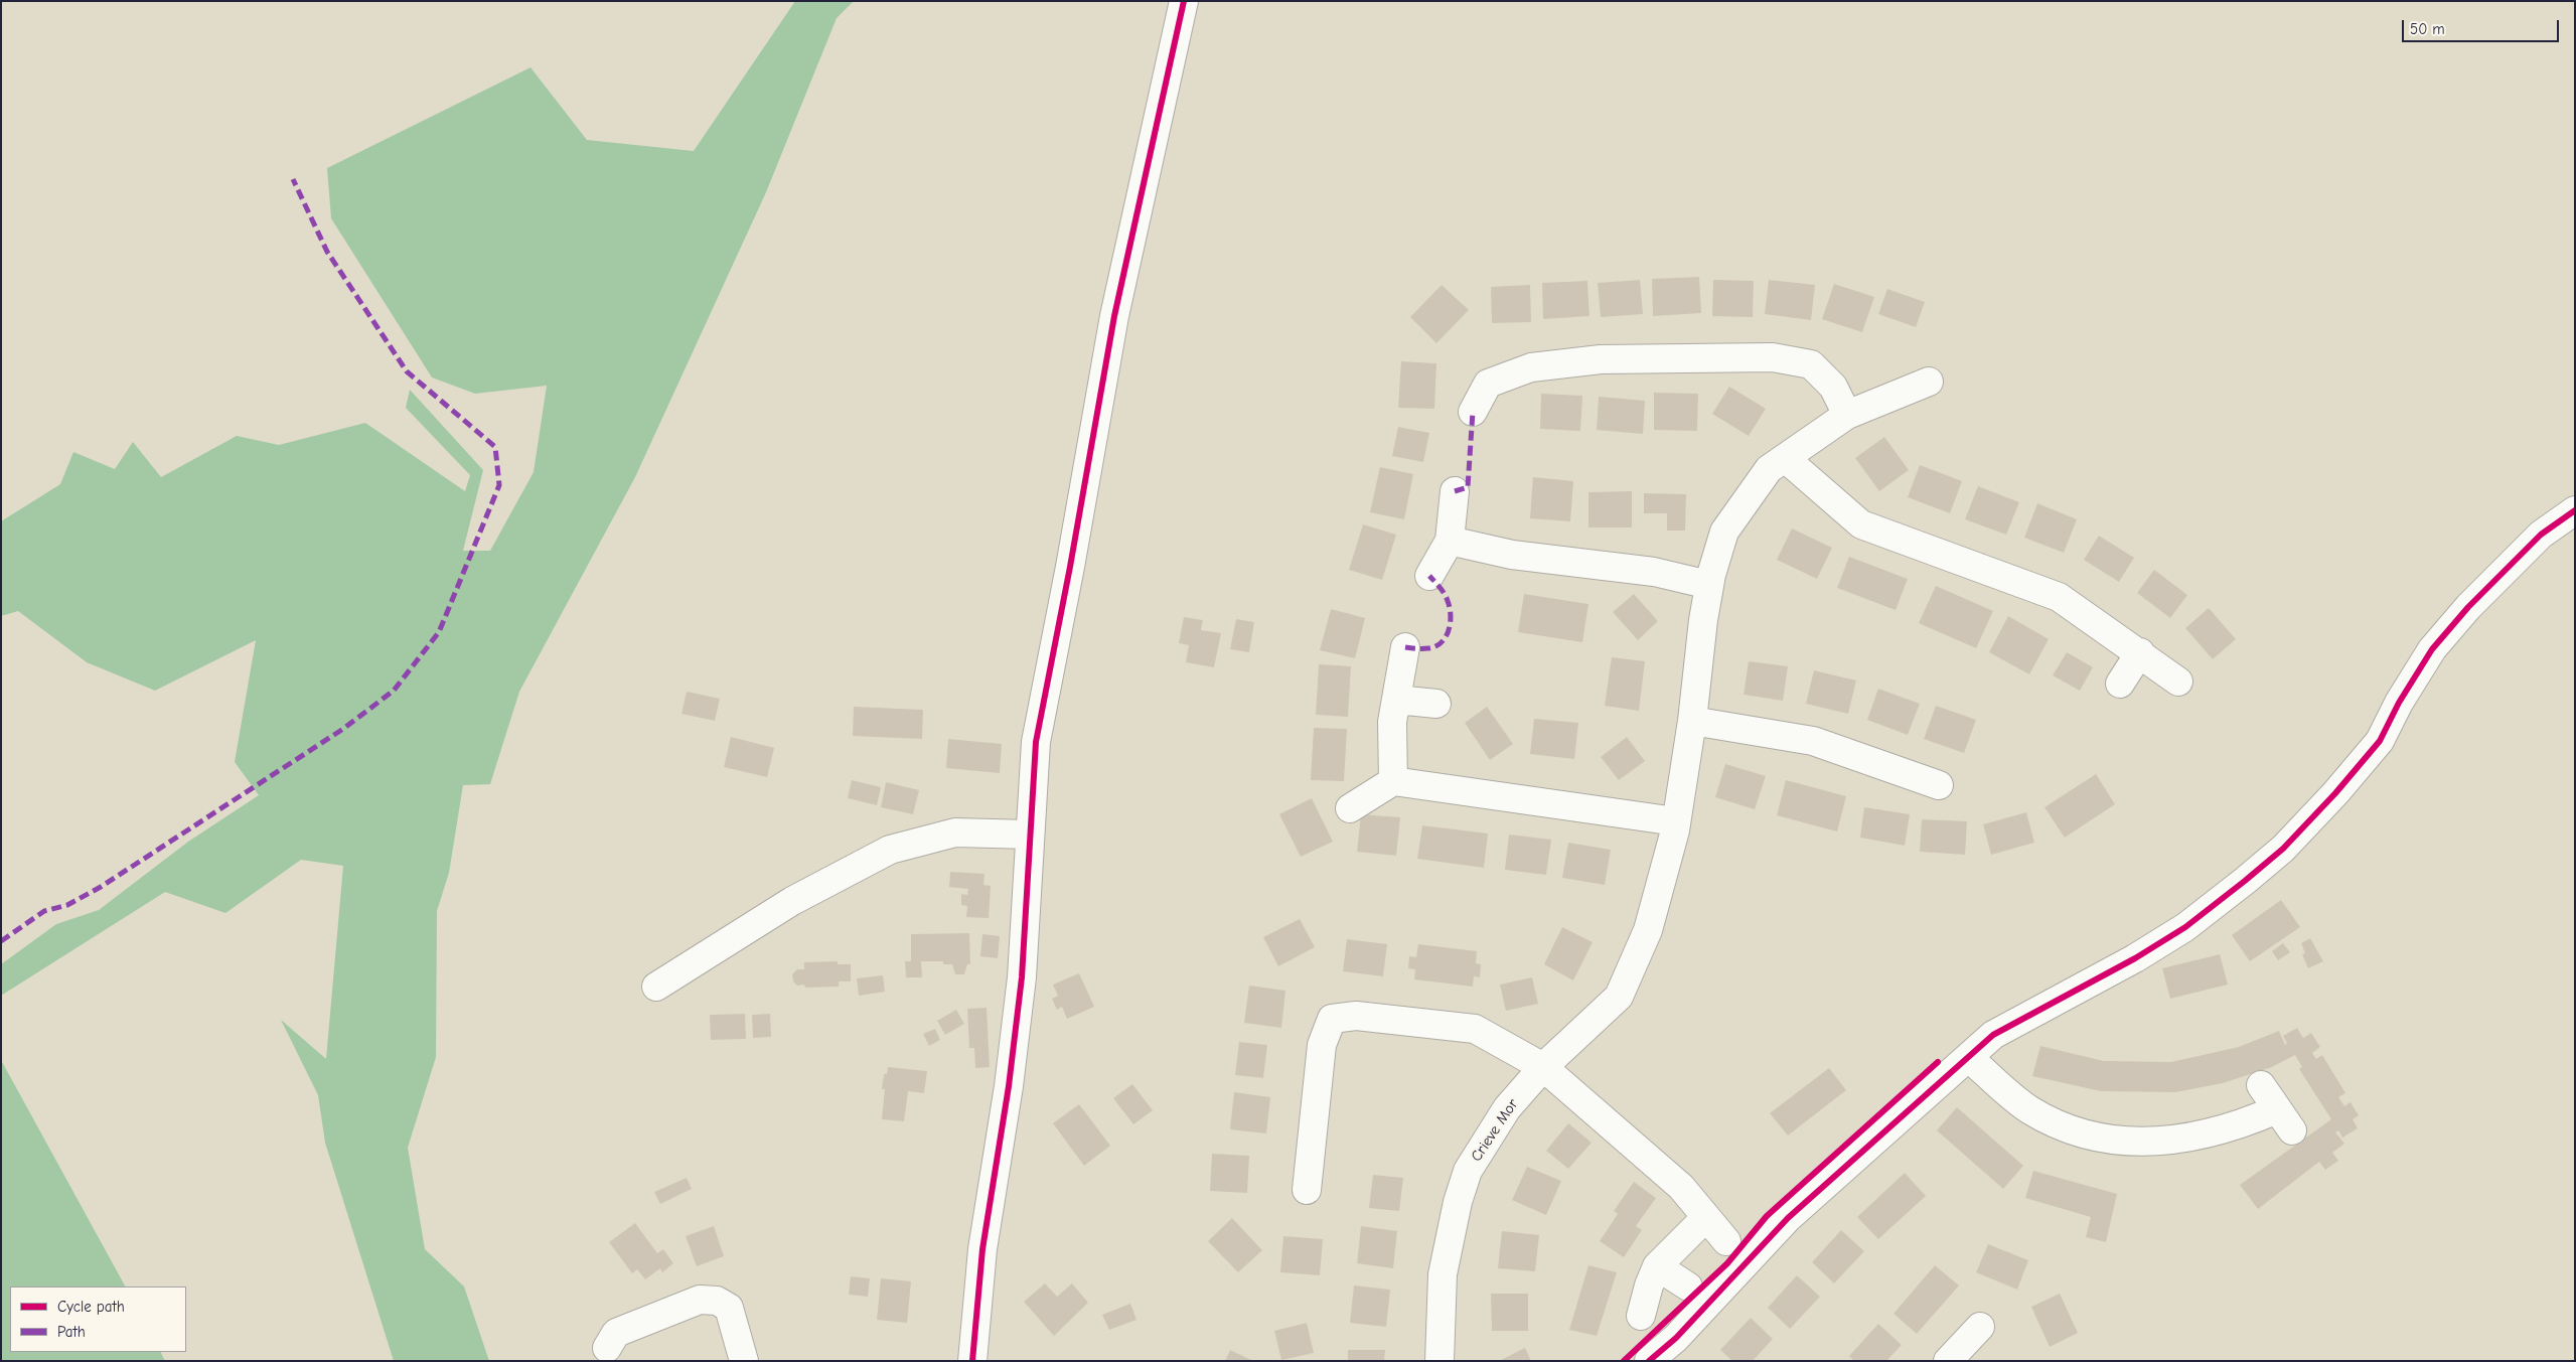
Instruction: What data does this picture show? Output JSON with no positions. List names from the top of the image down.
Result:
{
  "streets": {
    "street": ["Crieve Mor"]
  },
  "legend": ["Cycle path", "Path"],
  "scale_bar": "50 m"
}
